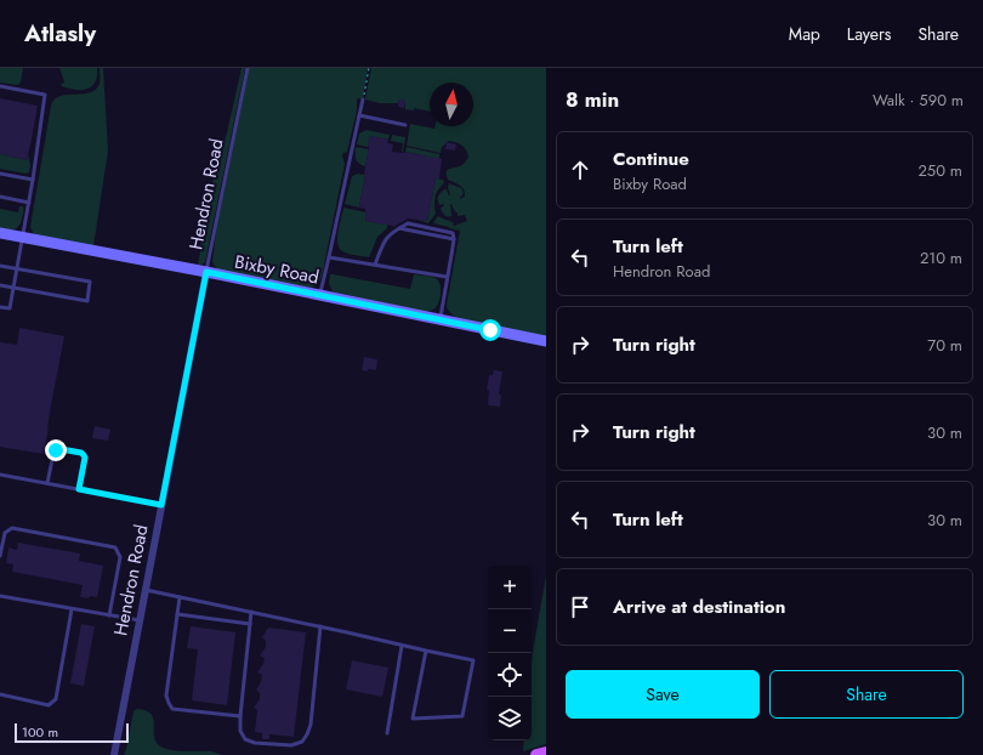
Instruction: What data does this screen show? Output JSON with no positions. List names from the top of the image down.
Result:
{
  "streets": {
    "street": ["Hendron Road", "Bixby Road"]
  },
  "crossings": [
    ["Hendron Road", "Bixby Road"]
  ],
  "scale_bar": "100 m",
  "north": "top",
  "page": {
    "header": "Atlasly",
    "nav": ["Map", "Layers", "Share"],
    "heading": ["8 min", "Walk · 590 m"],
    "list": [
      ["Continue", "Bixby Road", "250 m"],
      ["Turn left", "Hendron Road", "210 m"],
      ["Turn right", "70 m"],
      ["Turn right", "30 m"],
      ["Turn left", "30 m"],
      "Arrive at destination"
    ],
    "map_buttons": ["+", "−"],
    "buttons": ["Save", "Share"],
    "scale": "100 m"
  }
}
